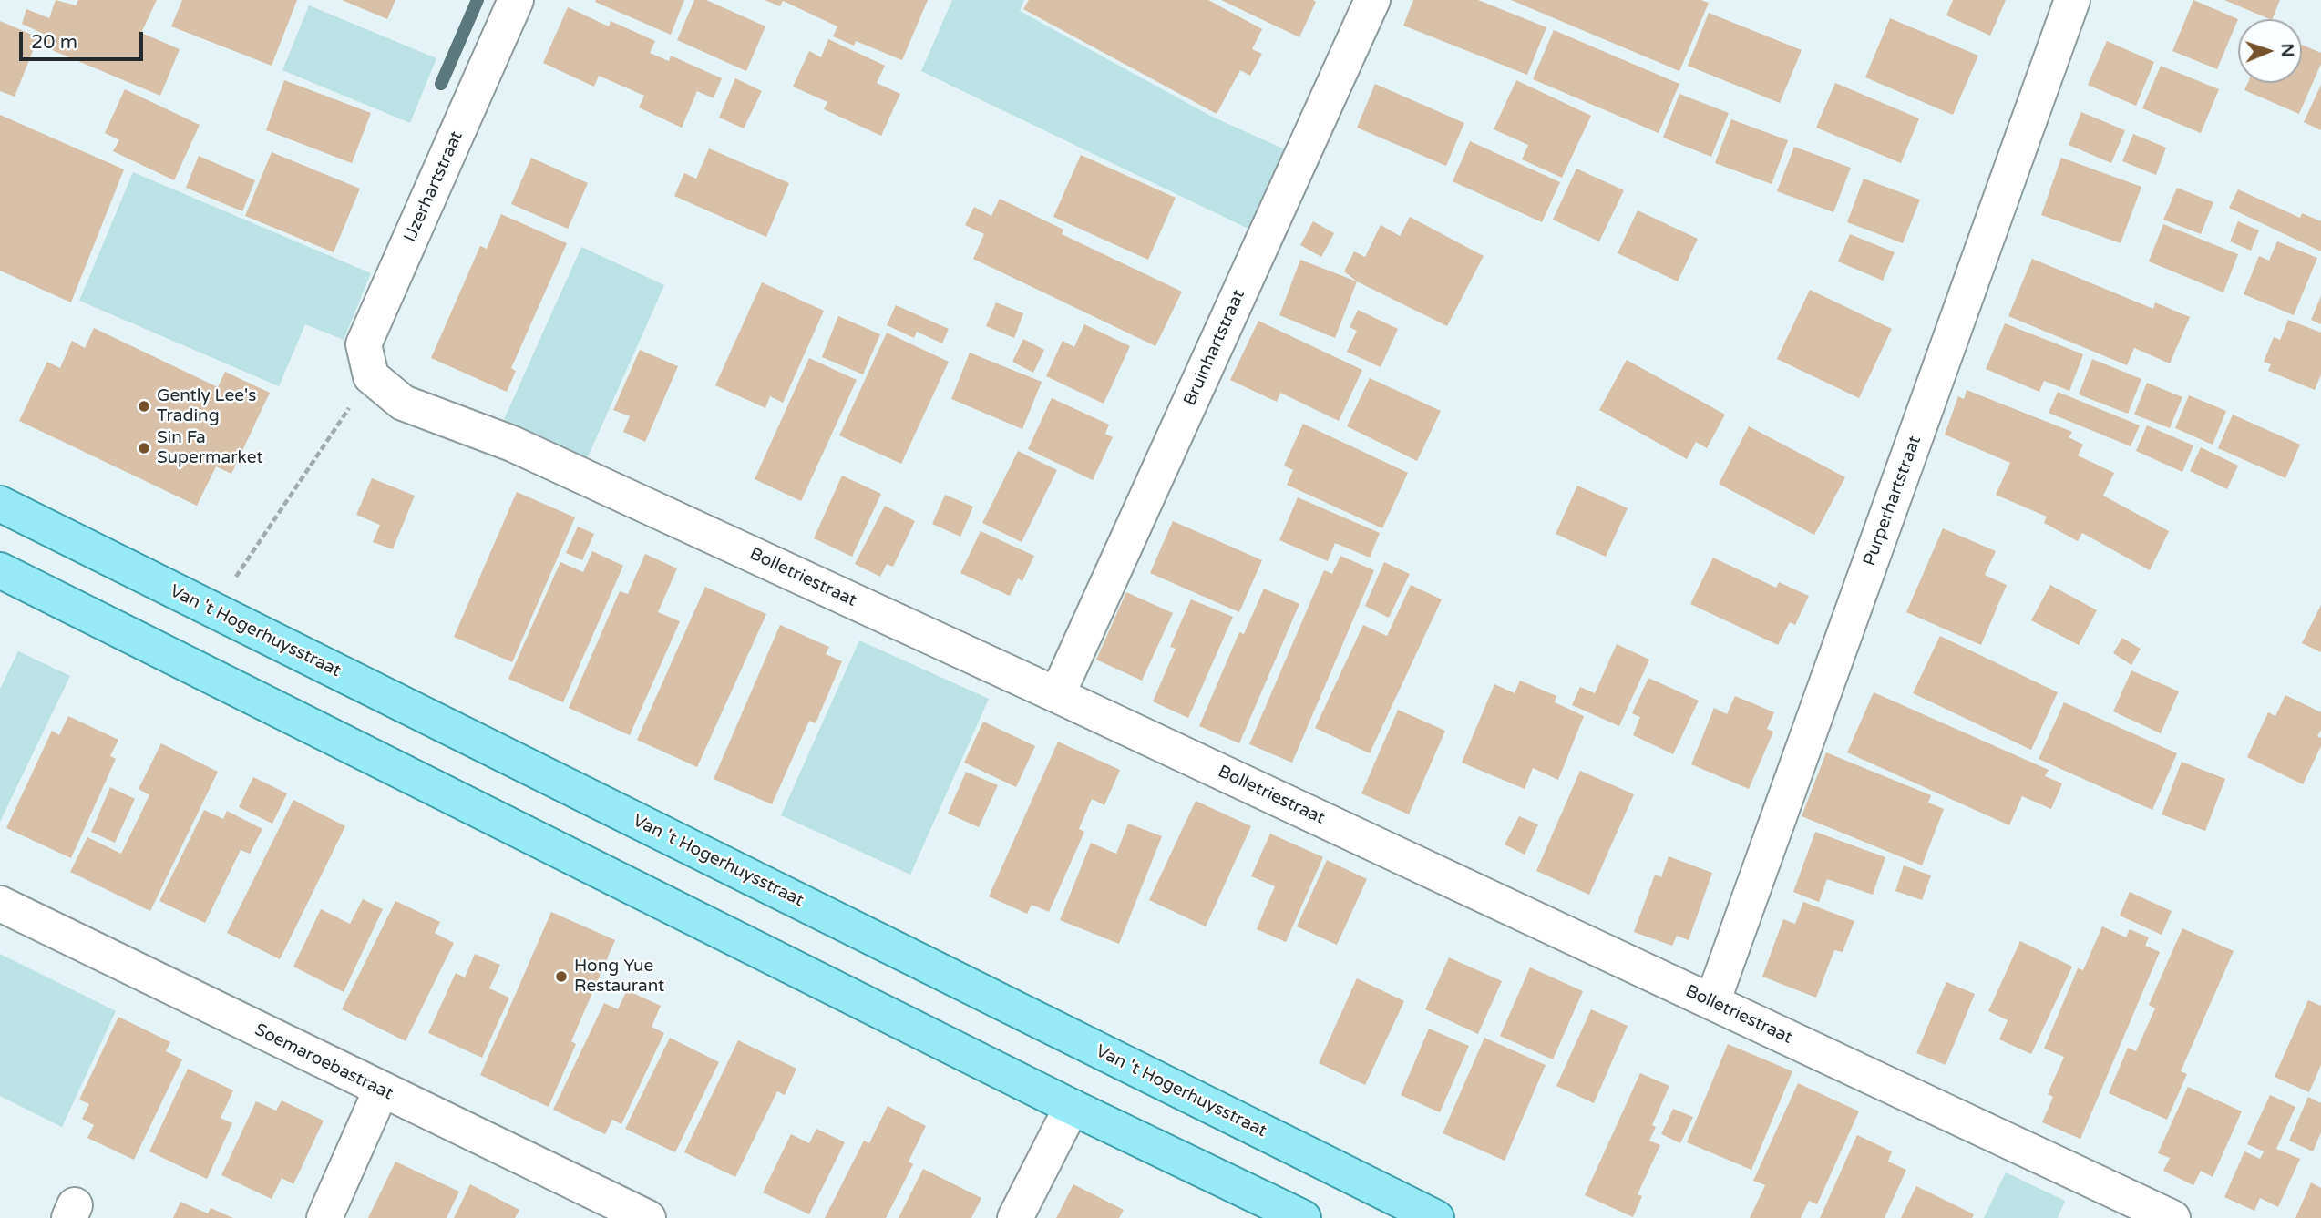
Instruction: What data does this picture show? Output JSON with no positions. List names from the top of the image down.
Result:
{
  "streets": {
    "main road": ["Van 't Hogerhuysstraat"],
    "street": [
      "IJzerhartstraat",
      "Bruinhartstraat",
      "Purperhartstraat",
      "Bolletriestraat",
      "Soemaroebastraat"
    ]
  },
  "crossings": [
    ["IJzerhartstraat", "Bolletriestraat"],
    ["Bruinhartstraat", "Bolletriestraat"],
    ["Purperhartstraat", "Bolletriestraat"]
  ],
  "places": ["Gently Lee's Trading", "Sin Fa Supermarket", "Hong Yue Restaurant"],
  "scale_bar": "20 m",
  "north": "right"
}
